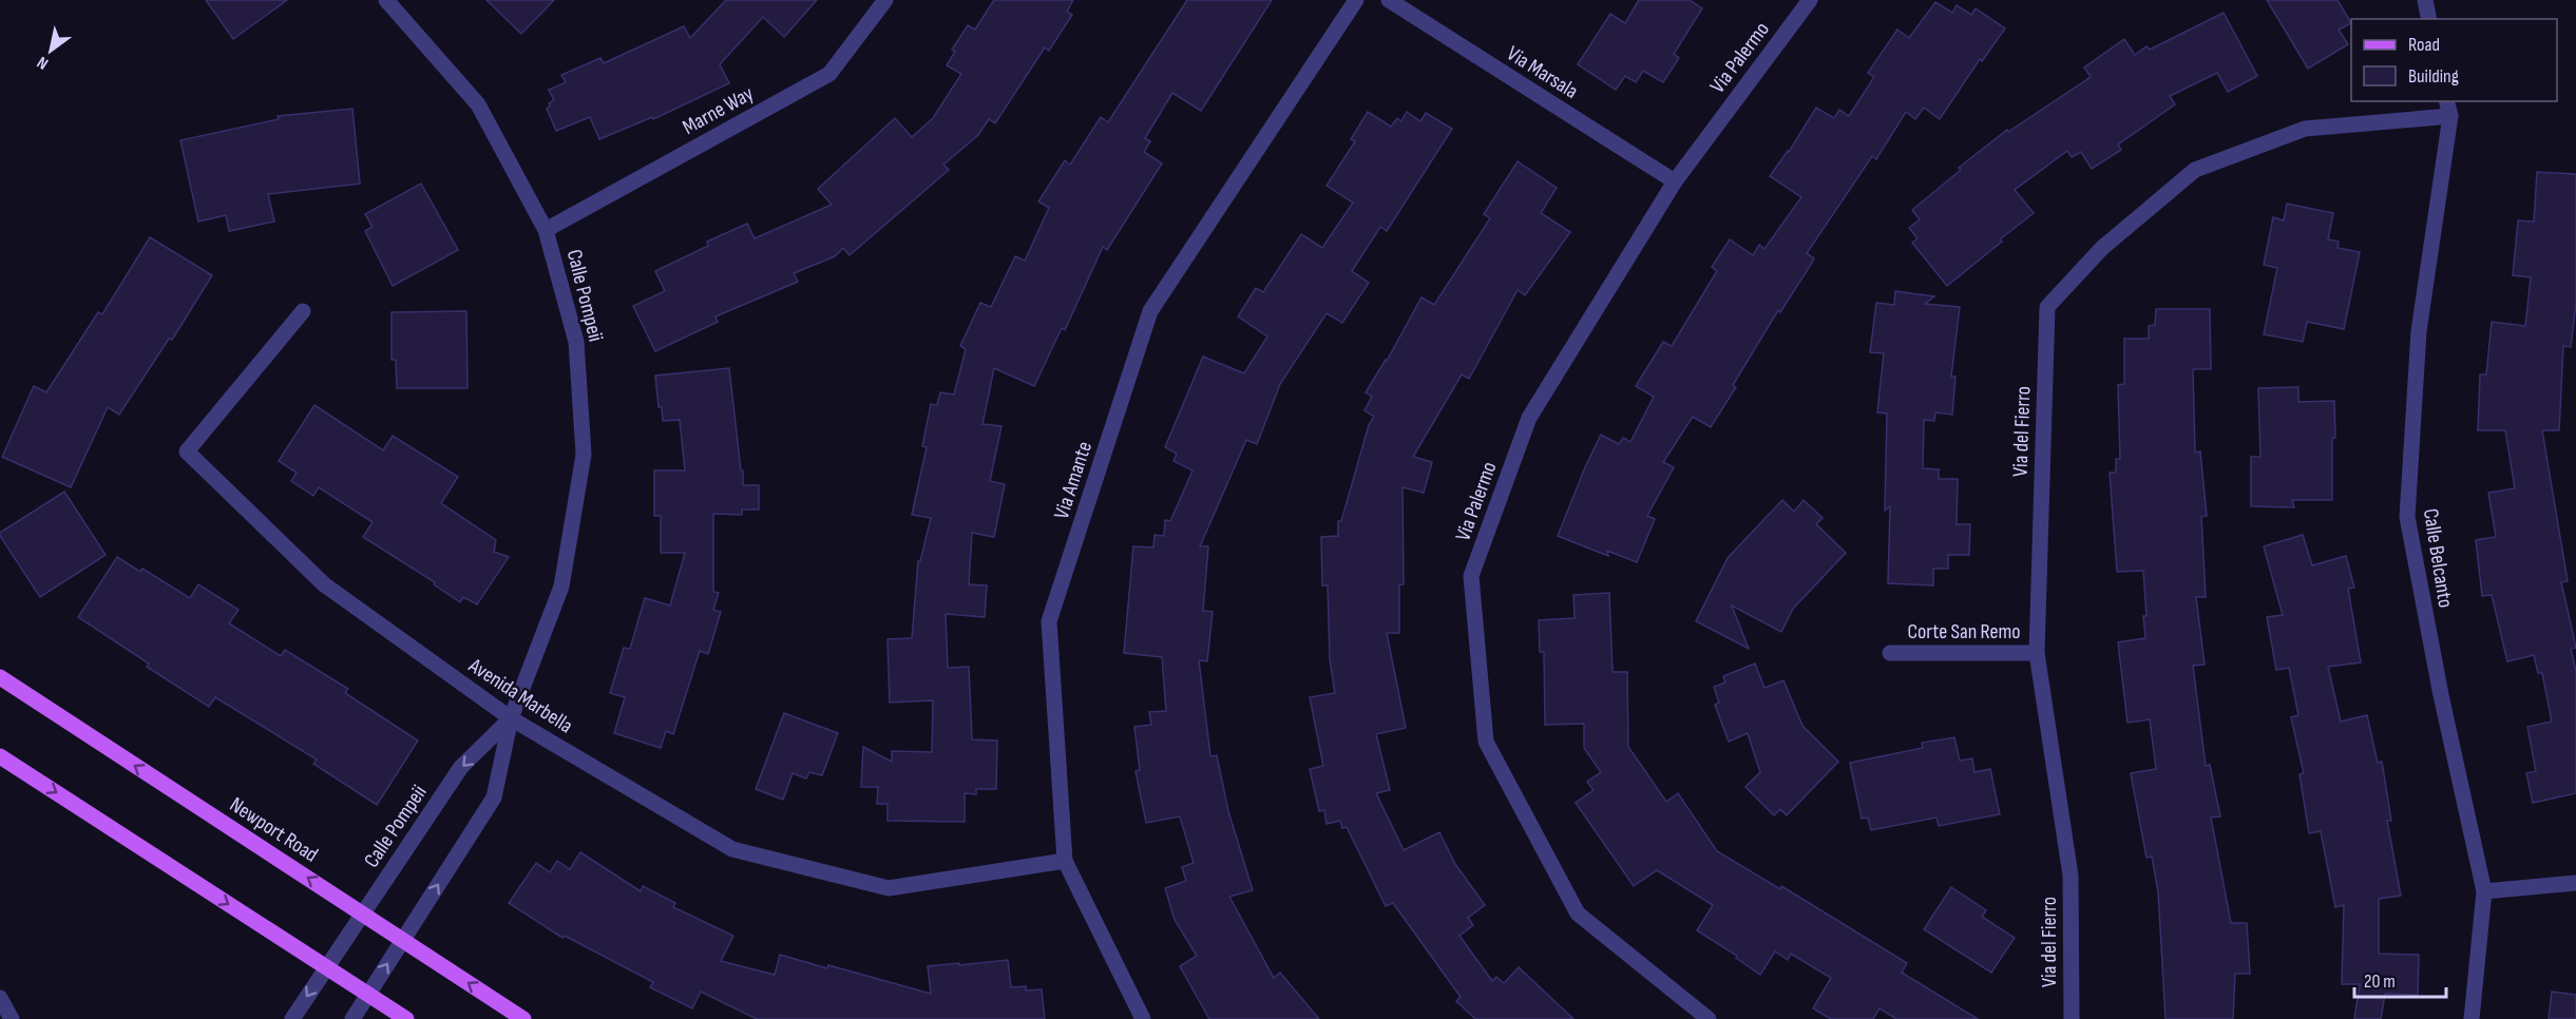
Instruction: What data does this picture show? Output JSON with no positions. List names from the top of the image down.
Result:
{
  "streets": {
    "main road": ["Newport Road"],
    "street": [
      "Via Palermo",
      "Via Marsala",
      "Marne Way",
      "Calle Pompeii",
      "Via del Fierro",
      "Via Amante",
      "Calle Belcanto",
      "Corte San Remo",
      "Avenida Marbella"
    ]
  },
  "crossings": [
    ["Via Palermo", "Via Marsala"],
    ["Marne Way", "Calle Pompeii"],
    ["Calle Pompeii", "Avenida Marbella"],
    ["Calle Pompeii", "Newport Road"],
    ["Via del Fierro", "Calle Belcanto"],
    ["Via del Fierro", "Corte San Remo"],
    ["Via Amante", "Avenida Marbella"]
  ],
  "legend": ["Road", "Building"],
  "scale_bar": "20 m",
  "north": "bottom left"
}
